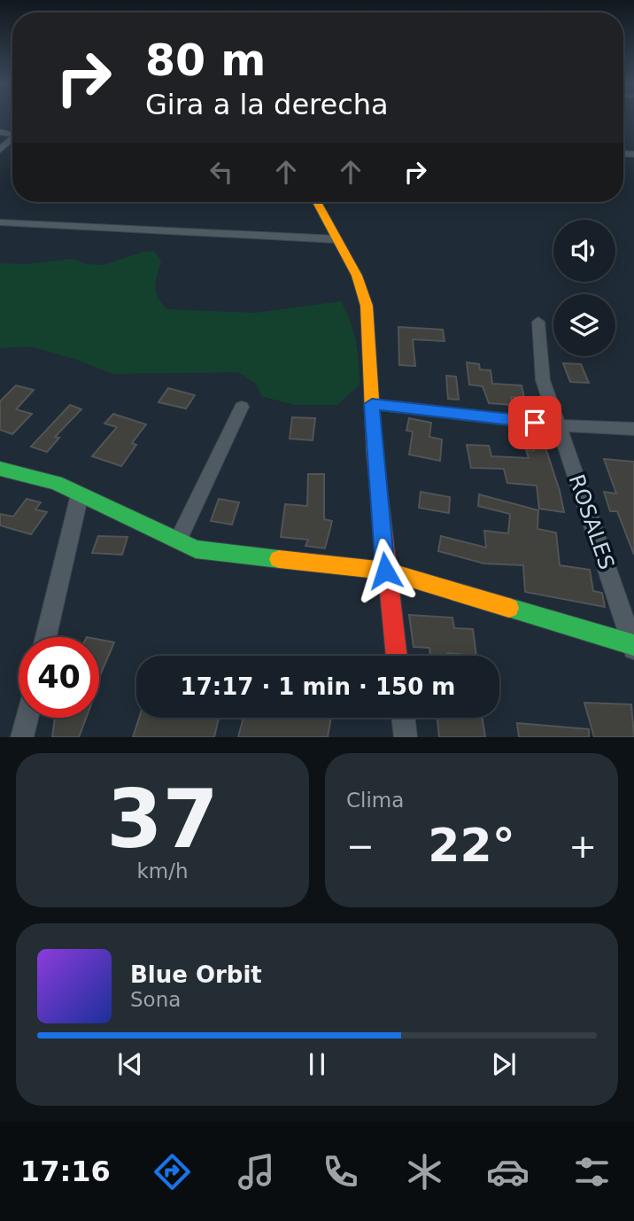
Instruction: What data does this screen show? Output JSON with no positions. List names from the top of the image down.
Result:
{
  "streets": {
    "street": ["ROSALES"]
  },
  "page": {
    "turn": ["80 m", "Gira a la derecha"],
    "limit": "40",
    "trip": "17:17 · 1 min · 150 m",
    "tile": [
      ["37", "km/h"],
      "Clima"
    ],
    "heat": ["−", "22°", "+"],
    "song": ["Blue Orbit", "Sona"],
    "tabs": "17:16"
  }
}
